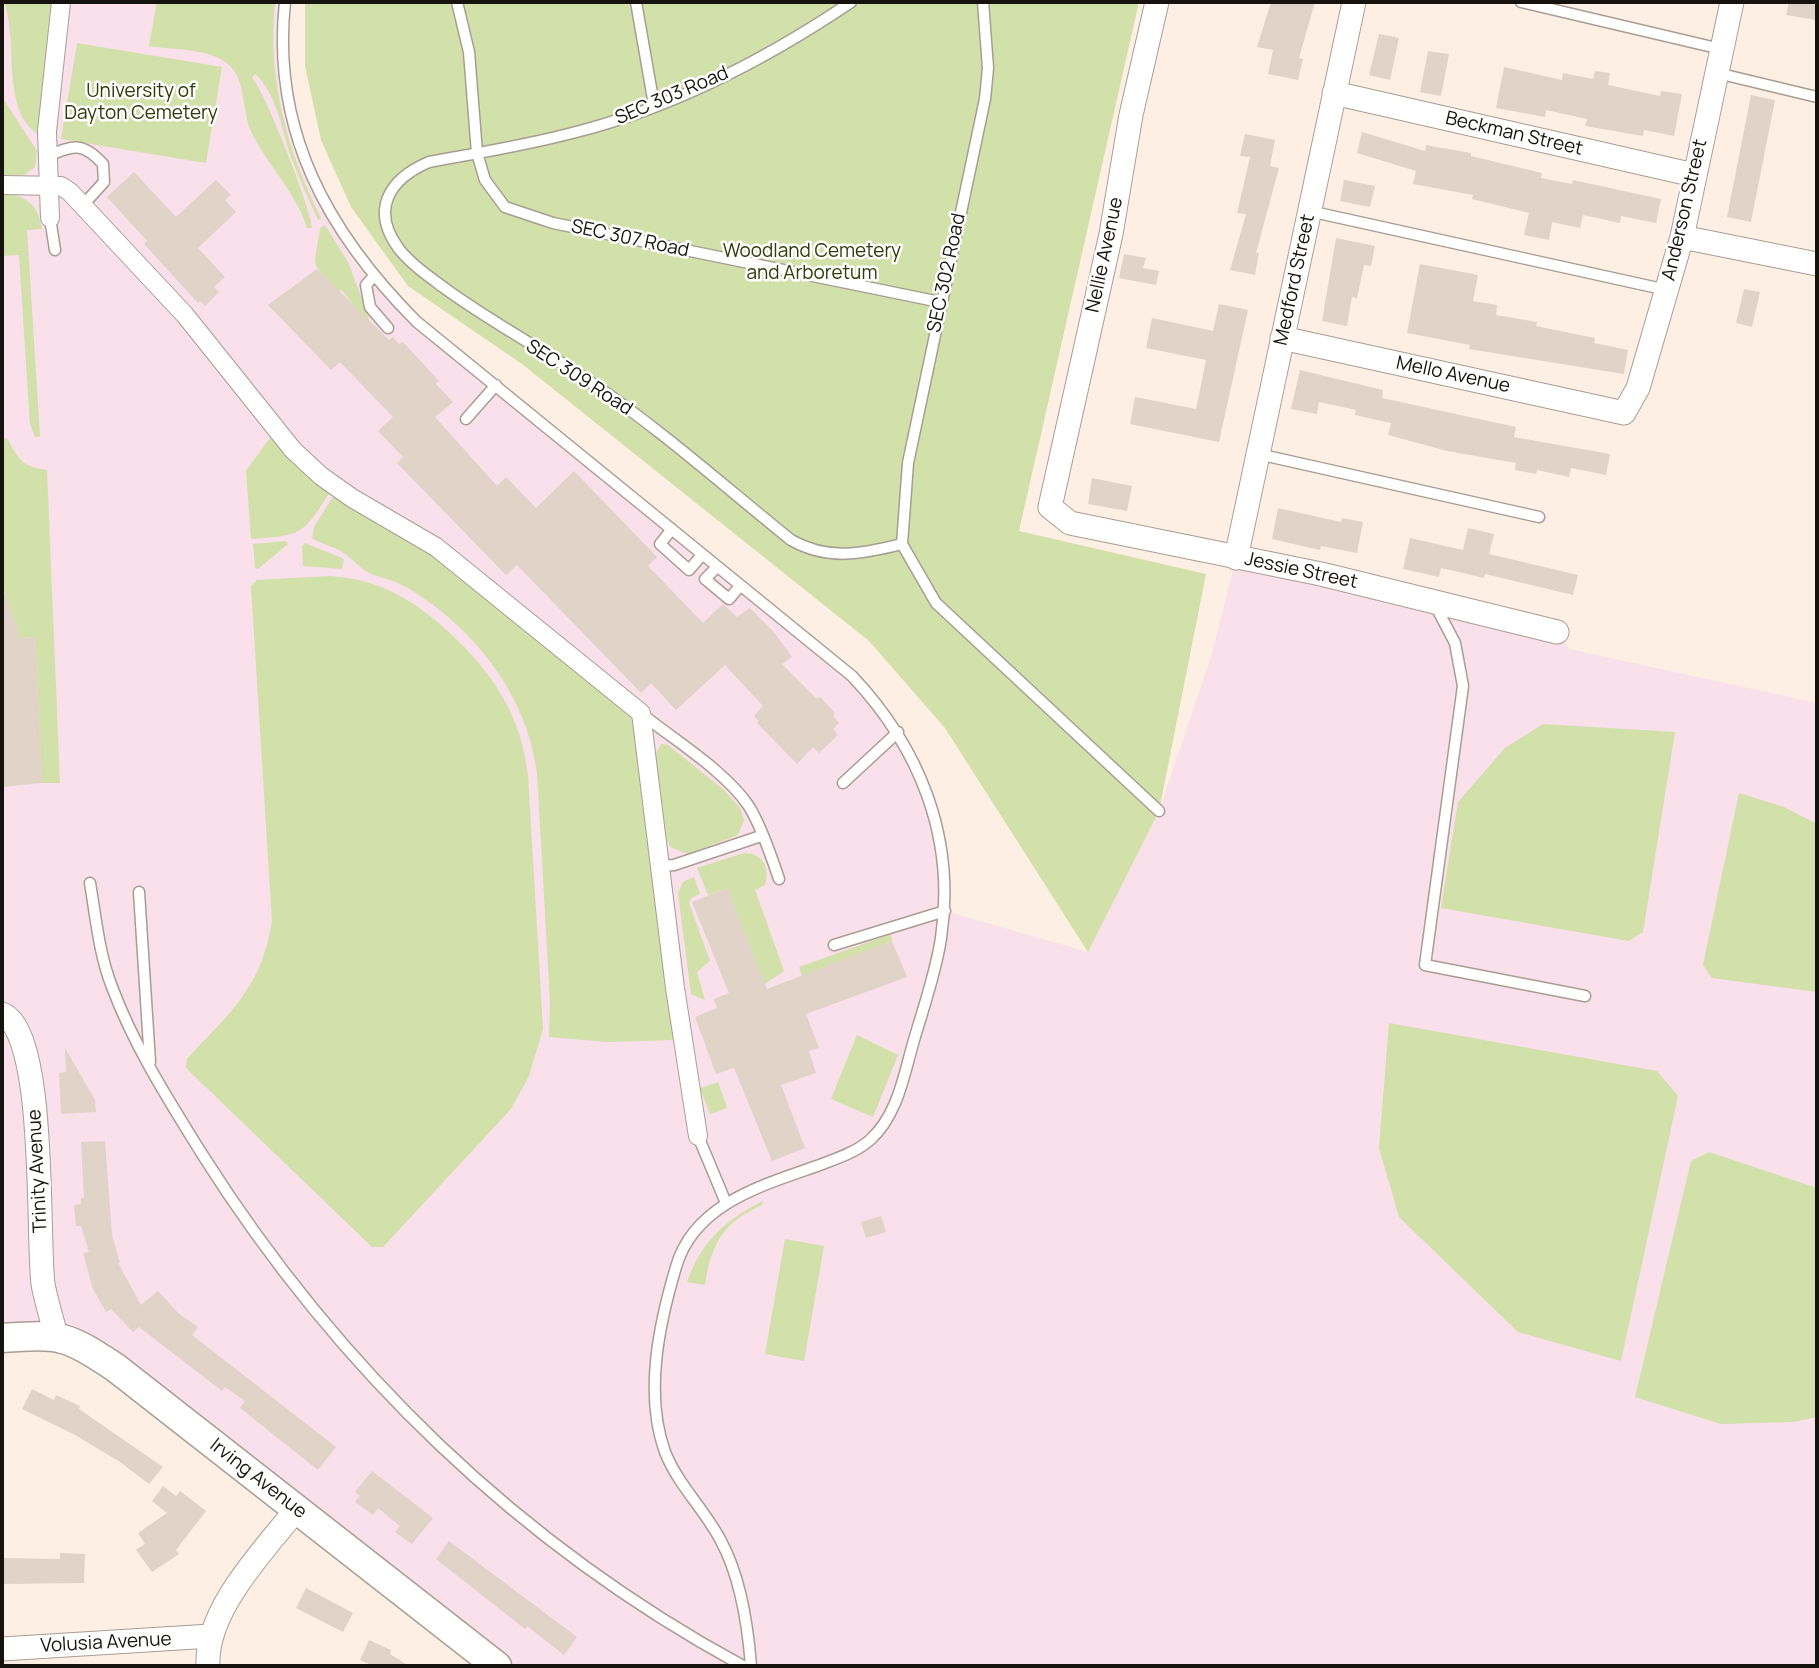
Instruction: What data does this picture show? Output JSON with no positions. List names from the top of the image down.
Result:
{
  "streets": {
    "street": [
      "Beckman Street",
      "Anderson Street",
      "Nellie Avenue",
      "Medford Street",
      "Mello Avenue",
      "Jessie Street",
      "Trinity Avenue",
      "Irving Avenue",
      "Volusia Avenue"
    ],
    "lane": [
      "SEC 303 Road",
      "SEC 307 Road",
      "SEC 302 Road",
      "SEC 309 Road"
    ]
  },
  "crossings": [
    ["SEC 303 Road", "SEC 307 Road"],
    ["SEC 303 Road", "SEC 309 Road"],
    ["Beckman Street", "Anderson Street"],
    ["Beckman Street", "Medford Street"],
    ["Anderson Street", "Mello Avenue"],
    ["SEC 307 Road", "SEC 302 Road"],
    ["SEC 307 Road", "SEC 309 Road"],
    ["Nellie Avenue", "Jessie Street"],
    ["SEC 302 Road", "SEC 309 Road"],
    ["Medford Street", "Mello Avenue"],
    ["Medford Street", "Jessie Street"],
    ["Trinity Avenue", "Irving Avenue"]
  ],
  "parks": ["University of Dayton Cemetery", "Woodland Cemetery and Arboretum"]
}
